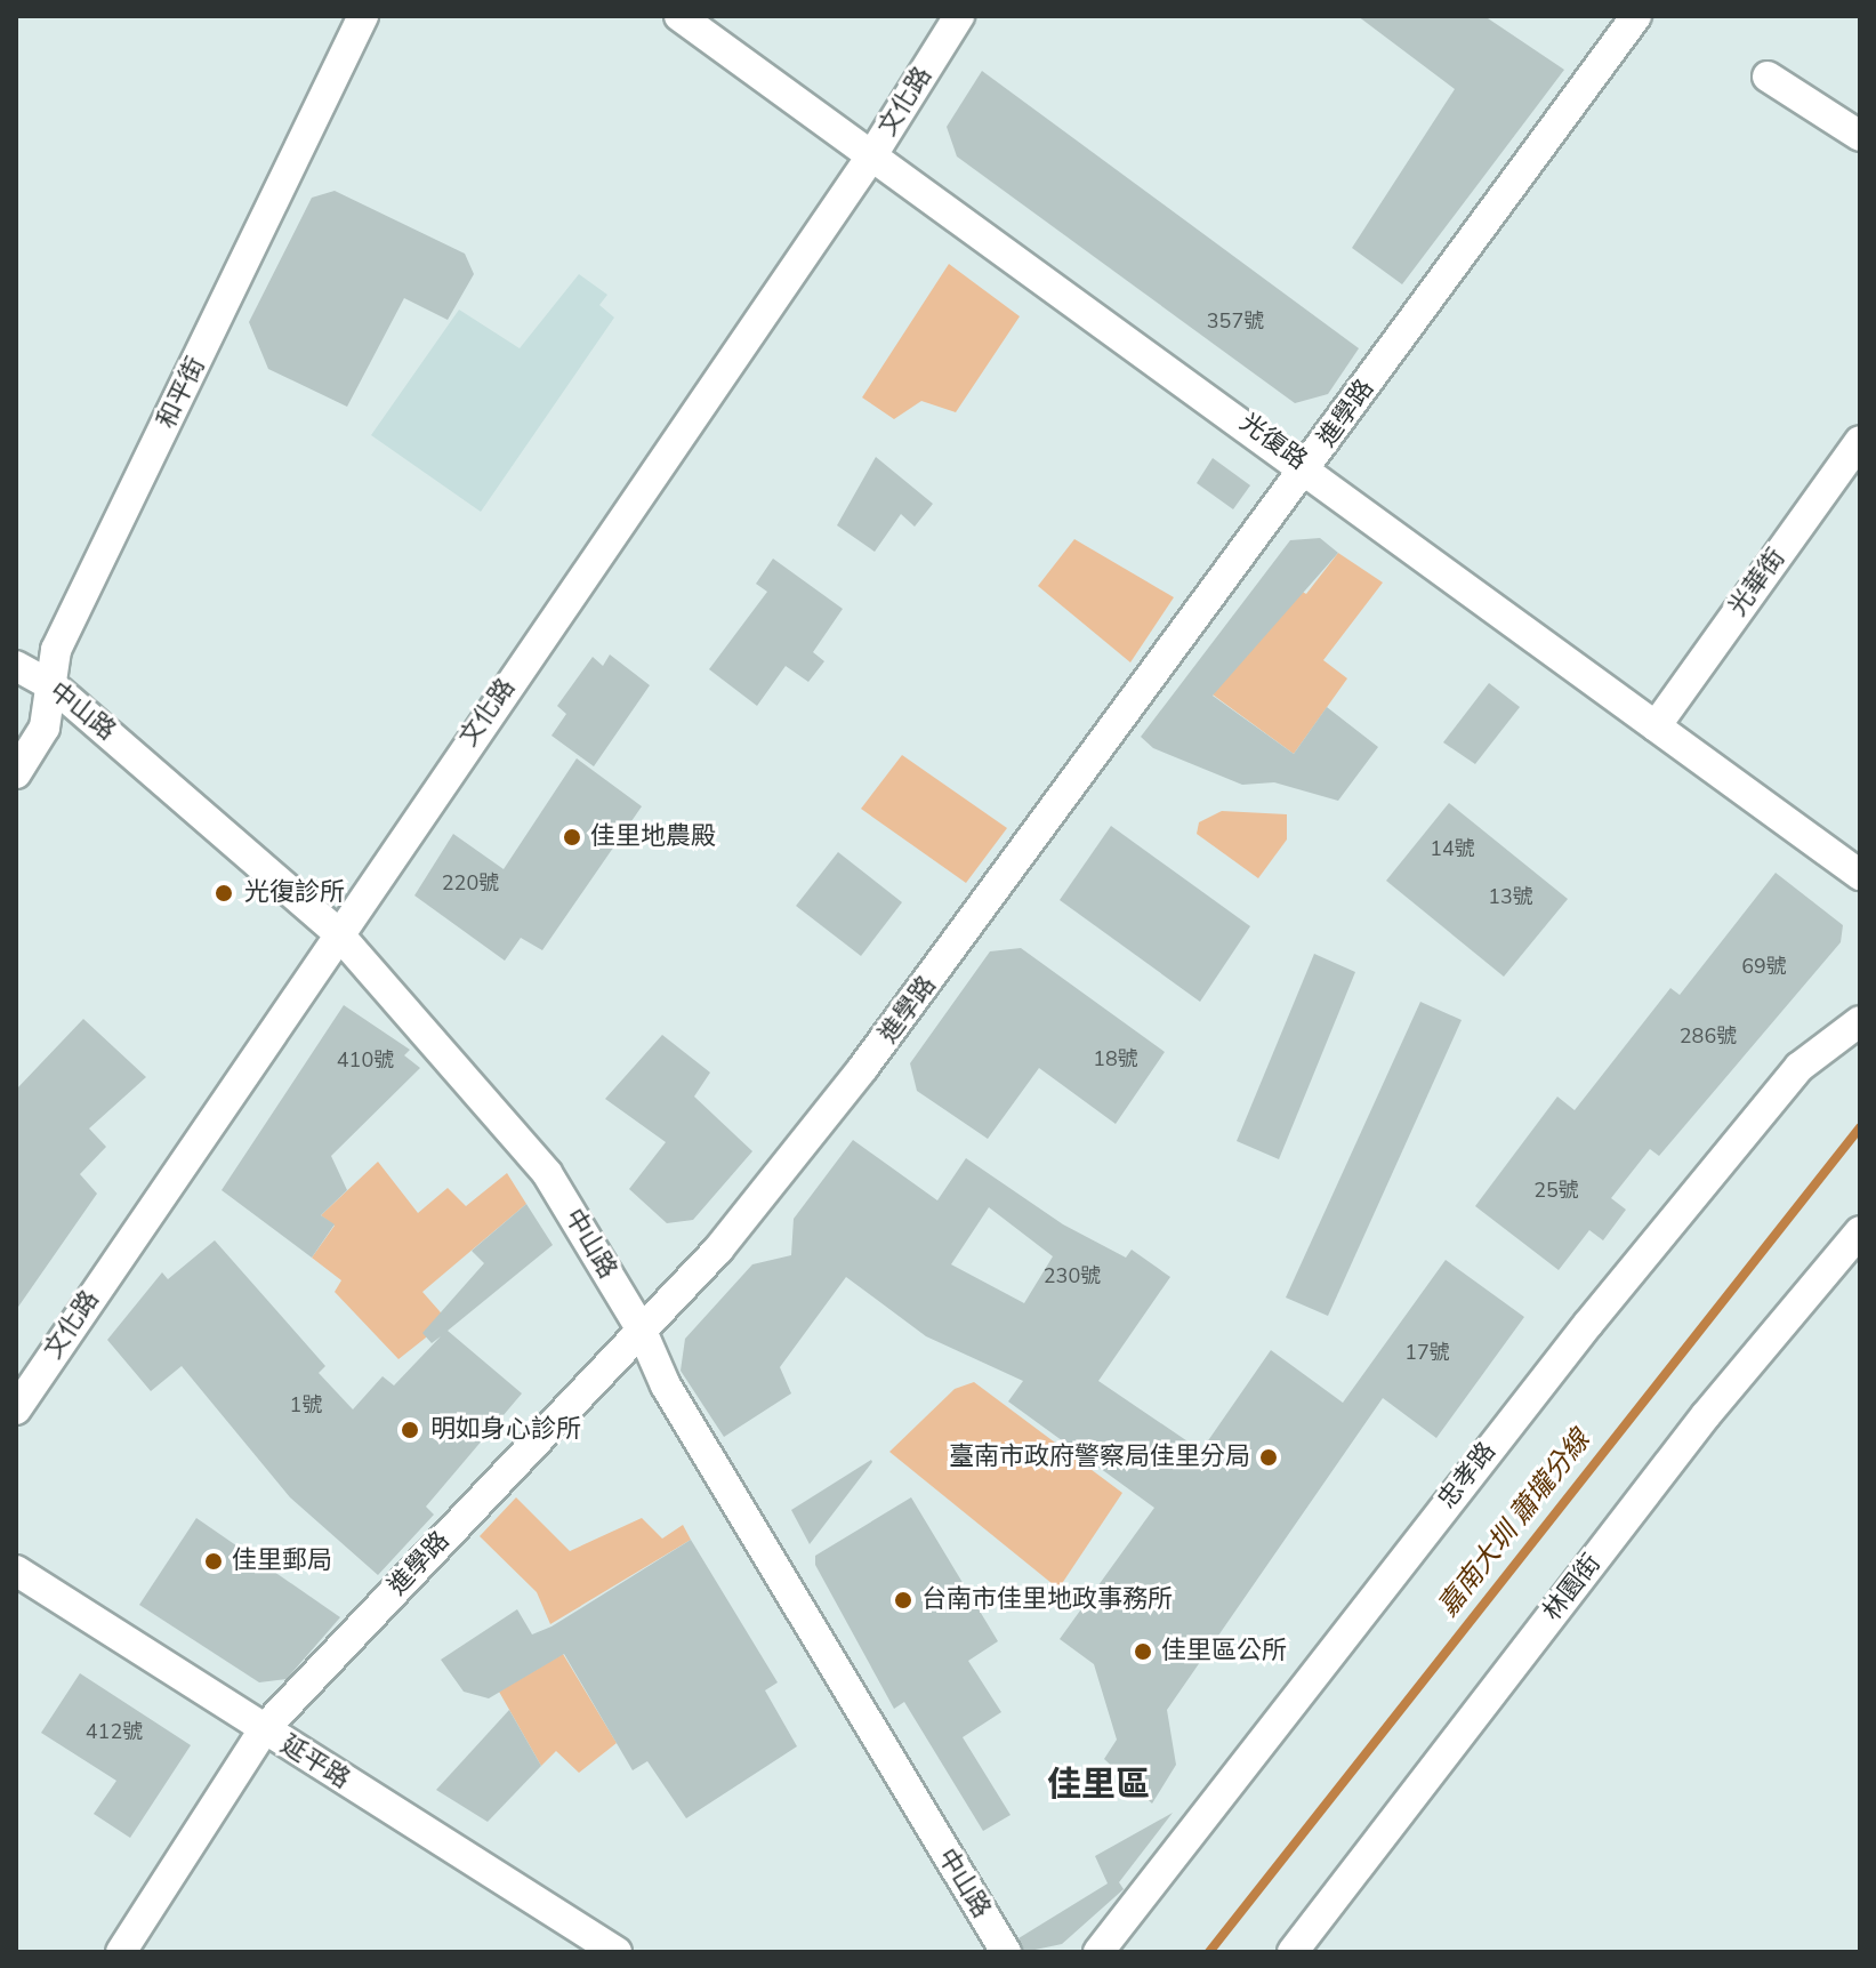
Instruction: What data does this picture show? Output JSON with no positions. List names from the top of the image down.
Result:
{
  "streets": {
    "street": [
      "文化路",
      "和平街",
      "進學路",
      "光復路",
      "光華街",
      "中山路",
      "忠孝路",
      "林園街",
      "延平路"
    ]
  },
  "crossings": [
    ["文化路", "光復路"],
    ["文化路", "中山路"],
    ["和平街", "中山路"],
    ["進學路", "光復路"],
    ["進學路", "中山路"],
    ["進學路", "延平路"],
    ["光復路", "光華街"]
  ],
  "districts": ["佳里區"],
  "water": ["嘉南大圳 蕭壠分線"],
  "places": [
    "佳里地農殿",
    "光復診所",
    "明如身心診所",
    "臺南市政府警察局佳里分局",
    "佳里郵局",
    "台南市佳里地政事務所",
    "佳里區公所"
  ],
  "house_numbers": [
    "357號",
    "14號",
    "220號",
    "13號",
    "69號",
    "286號",
    "18號",
    "410號",
    "25號",
    "230號",
    "17號",
    "1號",
    "412號"
  ]
}
